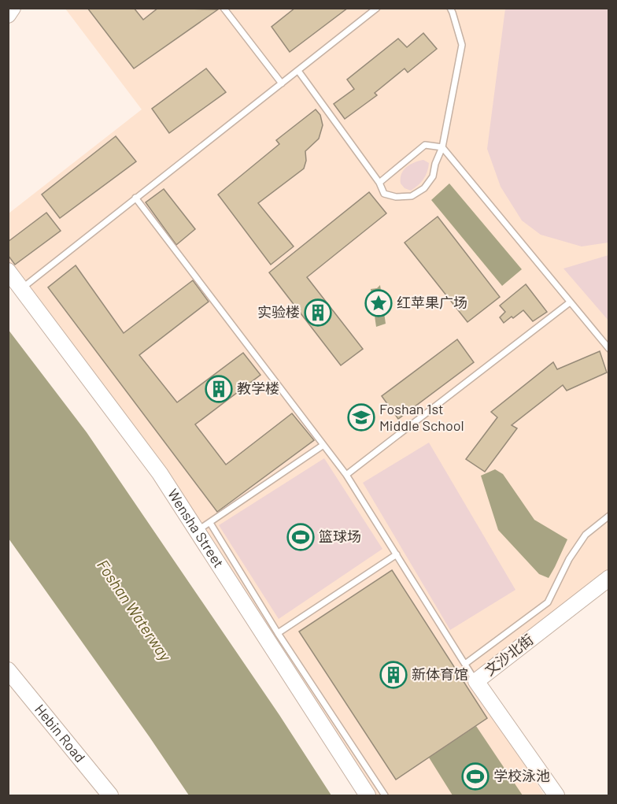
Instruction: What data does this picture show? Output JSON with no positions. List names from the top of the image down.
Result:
{
  "streets": {
    "street": ["Wensha Street", "文沙北街", "Hebin Road"]
  },
  "water": ["Foshan Waterway"],
  "places": {
    "place": ["红苹果广场"],
    "building": ["实验楼", "教学楼", "新体育馆"],
    "school or university": ["Foshan 1st Middle School"],
    "sports": ["篮球场", "学校泳池"]
  }
}
